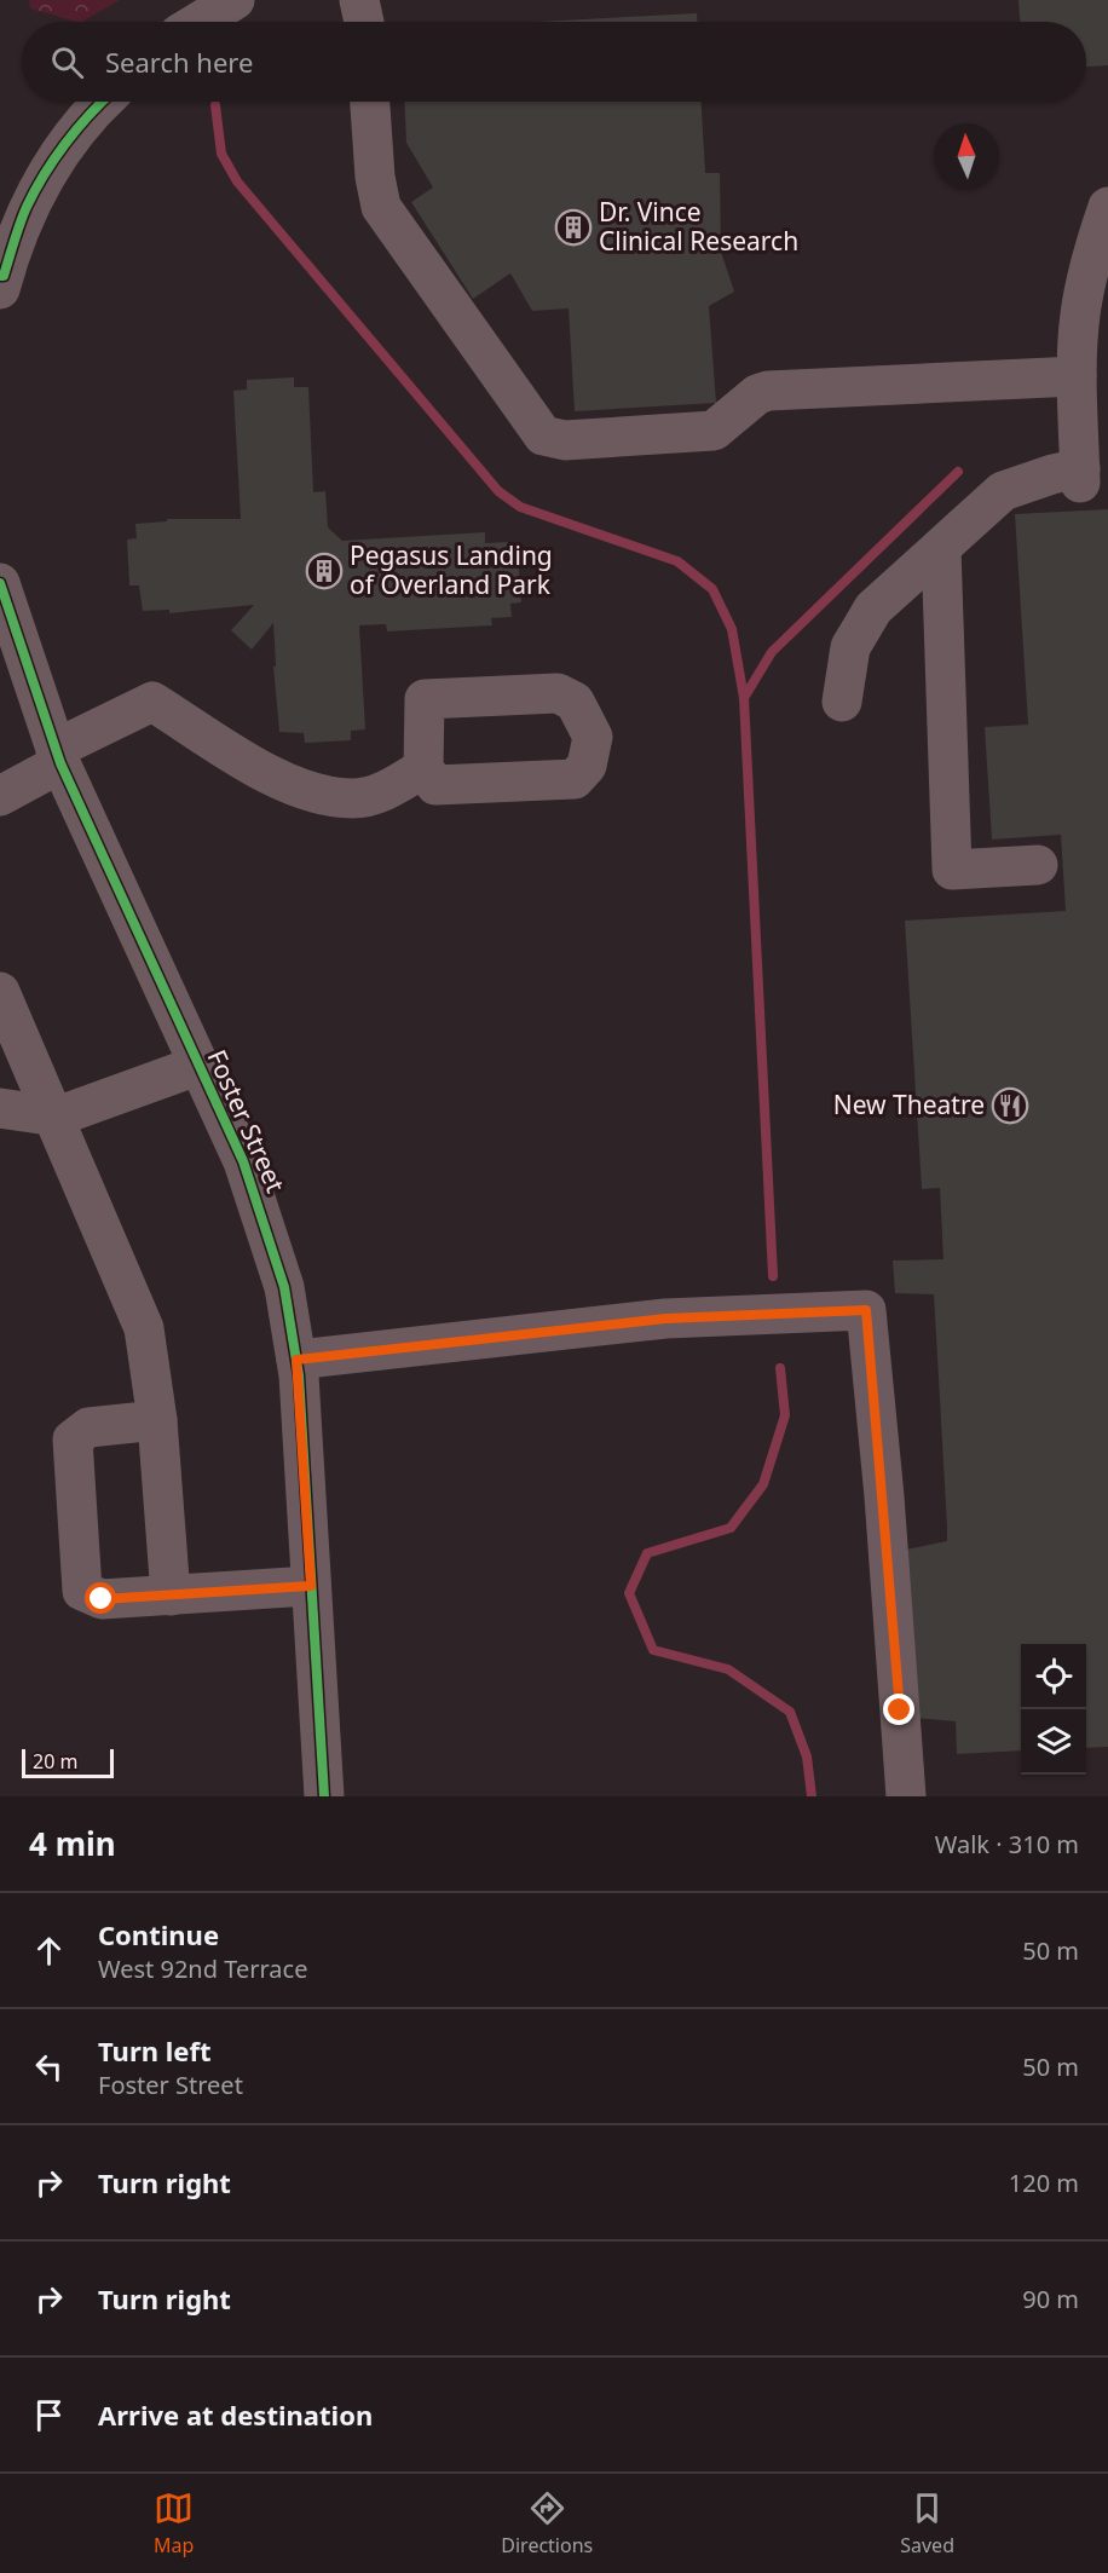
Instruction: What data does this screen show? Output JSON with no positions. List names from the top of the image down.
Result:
{
  "streets": {
    "street": ["Foster Street"]
  },
  "places": {
    "building": ["Dr. Vince Clinical Research", "Pegasus Landing of Overland Park"],
    "restaurant": ["New Theatre"]
  },
  "scale_bar": "20 m",
  "north": "top",
  "page": {
    "search": "Search here",
    "scale": "20 m",
    "heading": ["4 min", "Walk · 310 m"],
    "list": [
      ["Continue", "West 92nd Terrace", "50 m"],
      ["Turn left", "Foster Street", "50 m"],
      ["Turn right", "120 m"],
      ["Turn right", "90 m"],
      "Arrive at destination"
    ],
    "nav": ["Map", "Directions", "Saved"]
  }
}
